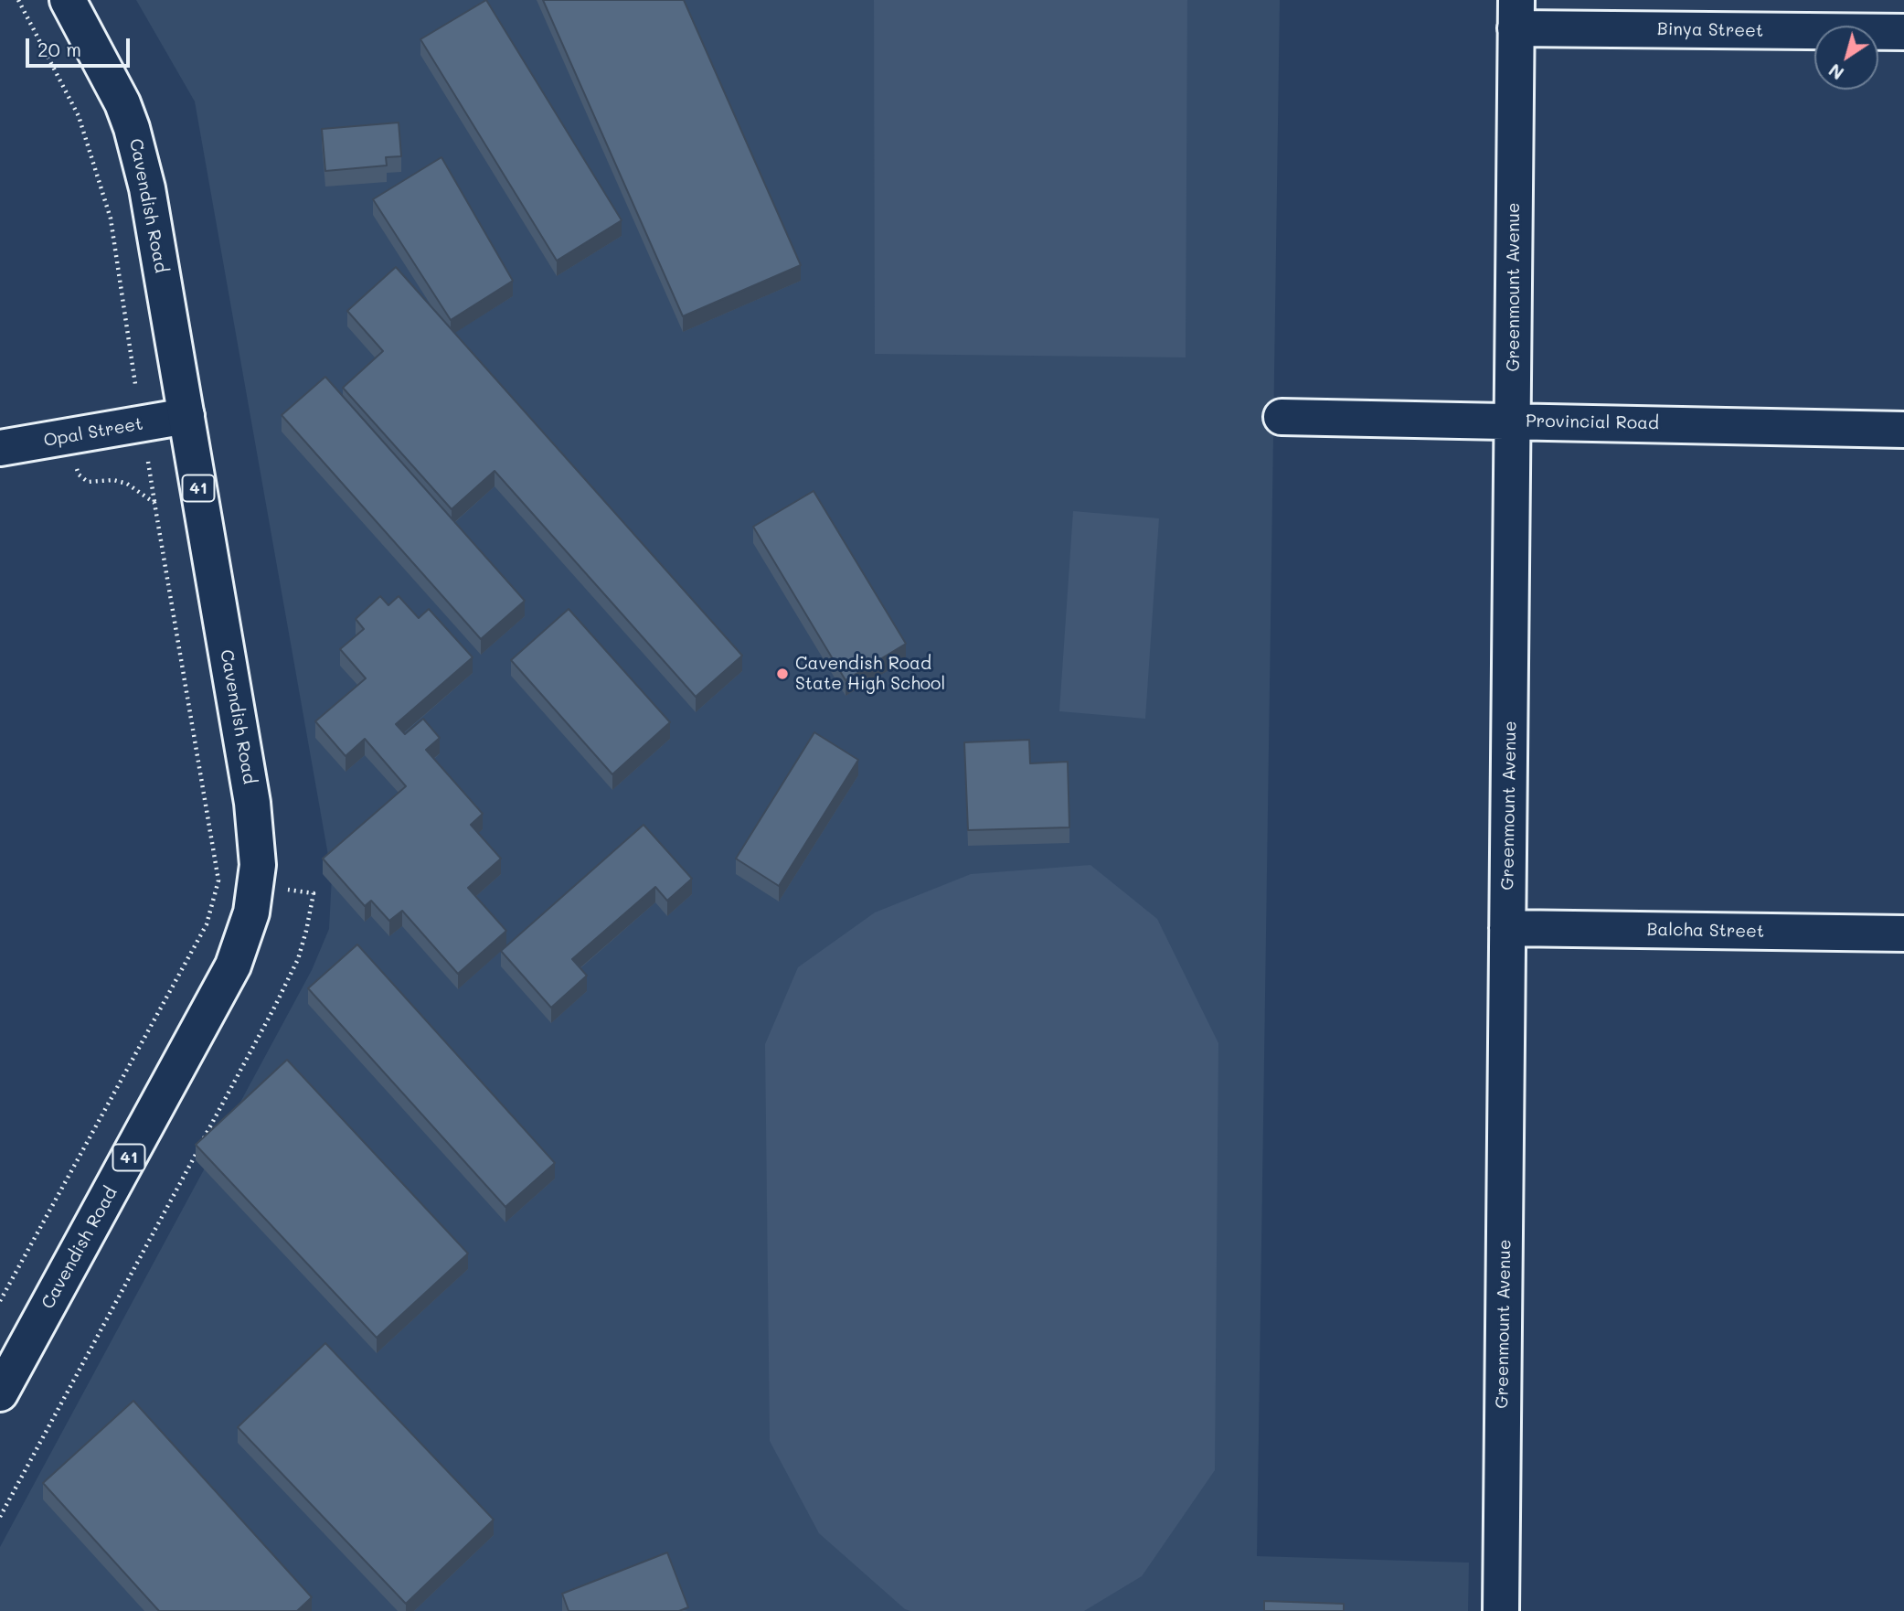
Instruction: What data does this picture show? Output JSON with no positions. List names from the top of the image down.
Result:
{
  "streets": {
    "street": [
      "Binya Street",
      "Cavendish Road",
      "Greenmount Avenue",
      "Provincial Road",
      "Opal Street",
      "41",
      "Balcha Street"
    ]
  },
  "crossings": [
    ["Binya Street", "Greenmount Avenue"],
    ["Cavendish Road", "Opal Street"],
    ["Greenmount Avenue", "Provincial Road"],
    ["Greenmount Avenue", "Balcha Street"]
  ],
  "places": ["Cavendish Road State High School"],
  "scale_bar": "20 m",
  "north": "bottom left"
}
